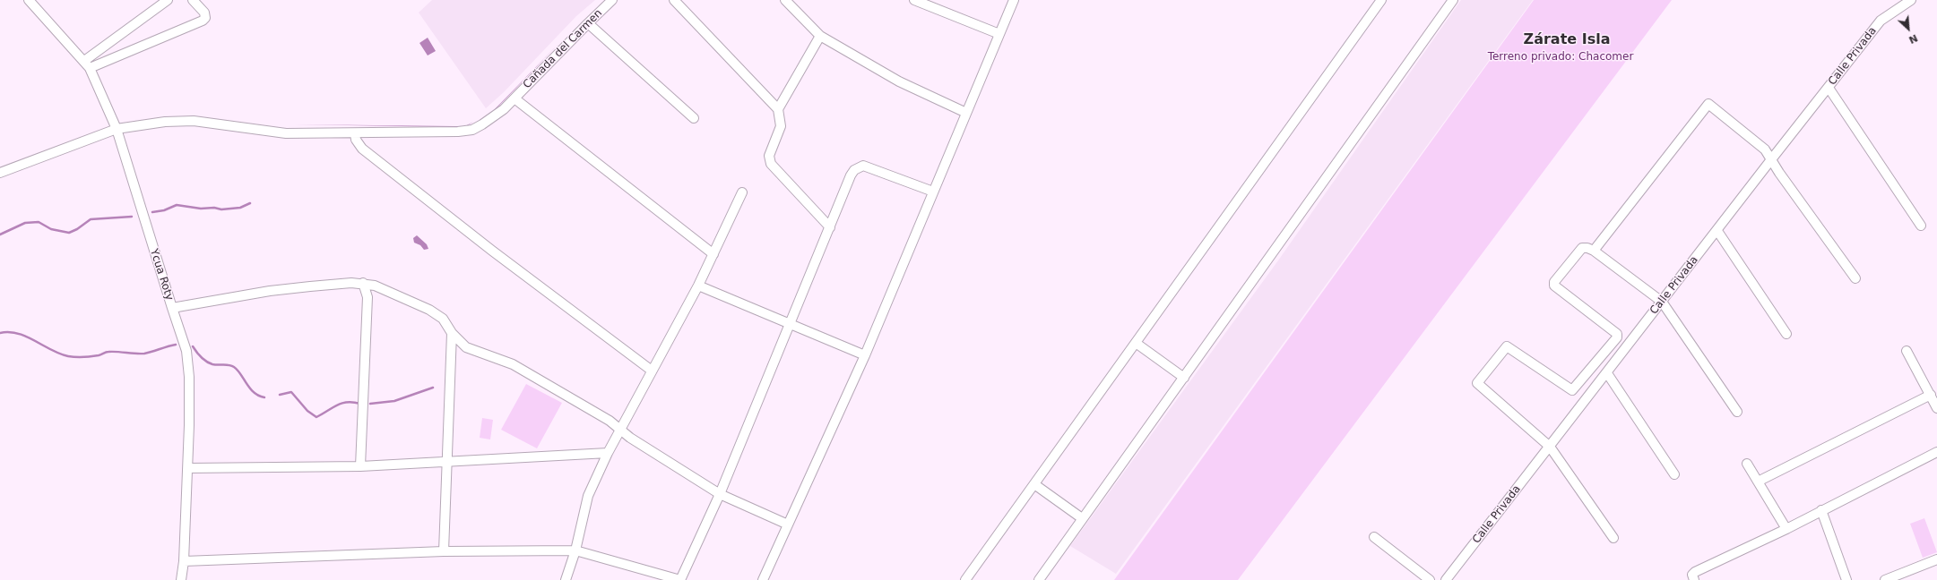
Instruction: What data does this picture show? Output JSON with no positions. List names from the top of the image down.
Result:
{
  "streets": {
    "street": ["Cañada del Carmen", "Calle Privada", "Ycua Roty"]
  },
  "crossings": [
    ["Cañada del Carmen", "Ycua Roty"]
  ],
  "districts": ["Zárate Isla"],
  "parks": ["Terreno privado: Chacomer"],
  "north": "bottom right"
}
